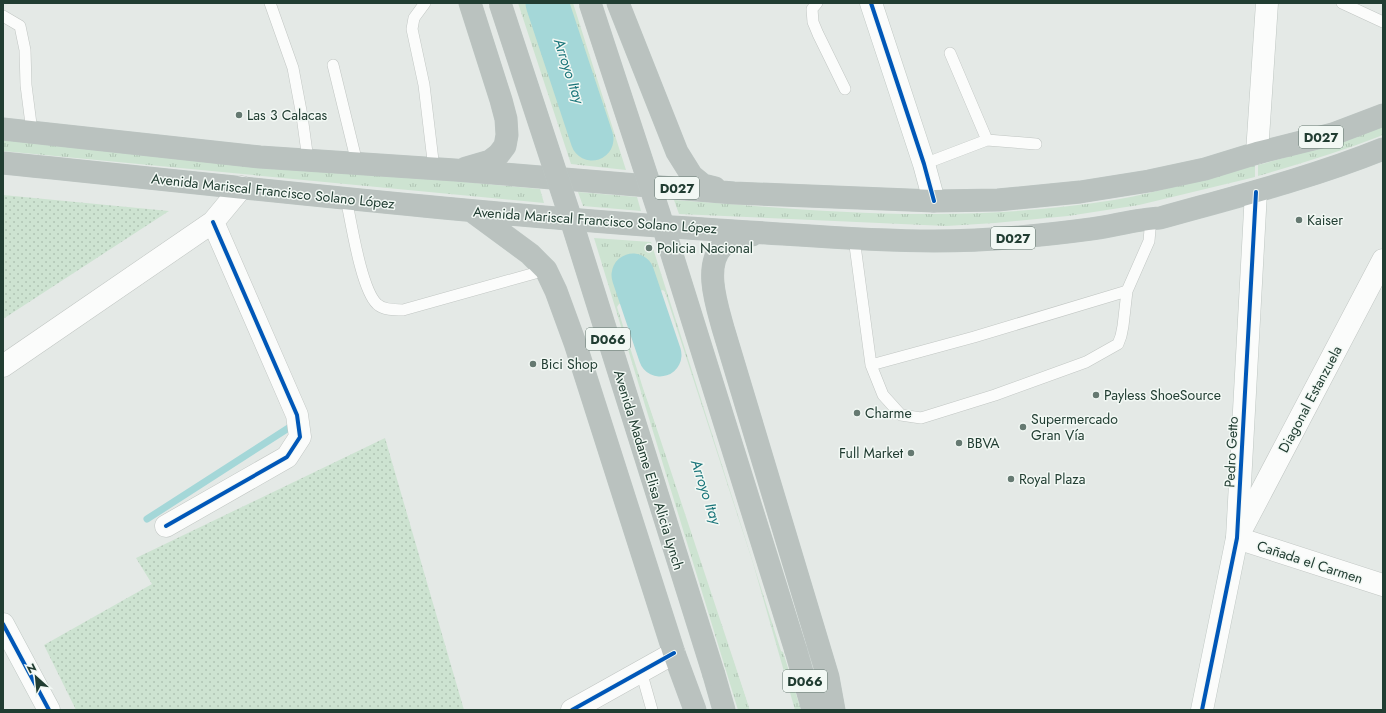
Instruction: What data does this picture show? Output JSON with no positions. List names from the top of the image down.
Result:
{
  "streets": {
    "highway": [
      "D027",
      "Avenida Mariscal Francisco Solano López",
      "D066",
      "Avenida Madame Elisa Alicia Lynch"
    ],
    "street": ["Diagonal Estanzuela", "Pedro Getto", "Cañada el Carmen"]
  },
  "crossings": [
    ["D027", "Avenida Mariscal Francisco Solano López"],
    ["D027", "Pedro Getto"],
    ["Avenida Mariscal Francisco Solano López", "Pedro Getto"],
    ["Diagonal Estanzuela", "Pedro Getto"],
    ["Diagonal Estanzuela", "Cañada el Carmen"],
    ["Pedro Getto", "Cañada el Carmen"]
  ],
  "water": ["Arroyo Itay"],
  "places": [
    "Las 3 Calacas",
    "Kaiser",
    "Policia Nacional",
    "Bici Shop",
    "Payless ShoeSource",
    "Charme",
    "Supermercado Gran Vía",
    "BBVA",
    "Full Market",
    "Royal Plaza"
  ],
  "north": "top left"
}
